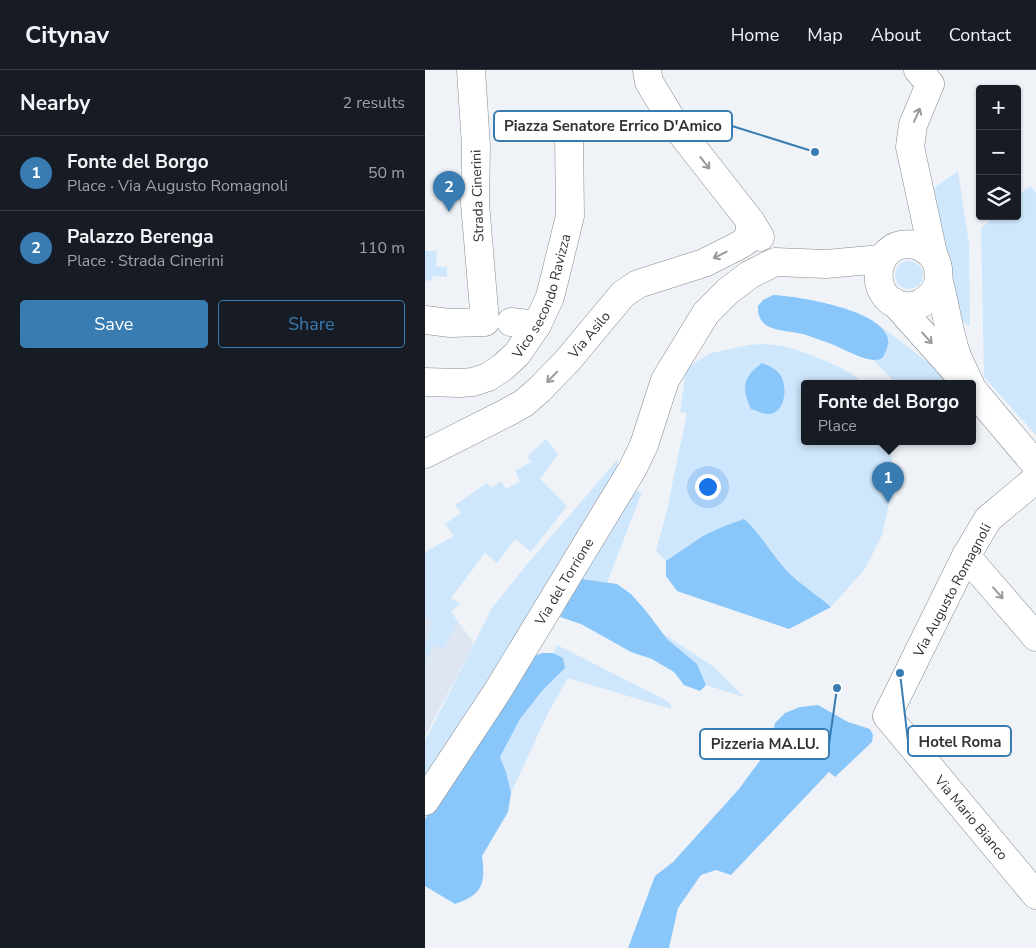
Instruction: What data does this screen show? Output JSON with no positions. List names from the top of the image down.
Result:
{
  "streets": {
    "street": [
      "Strada Cinerini",
      "Vico secondo Ravizza",
      "Via Asilo",
      "Via del Torrione",
      "Via Augusto Romagnoli",
      "Via Mario Bianco"
    ]
  },
  "crossings": [
    ["Strada Cinerini", "Vico secondo Ravizza"],
    ["Via Augusto Romagnoli", "Via Mario Bianco"]
  ],
  "one_way": ["Via Asilo"],
  "places": ["Piazza Senatore Errico D'Amico", "Hotel Roma", "Pizzeria MA.LU."],
  "page": {
    "header": "Citynav",
    "nav": [
      "Home",
      "Map",
      "About",
      "Contact"
    ],
    "heading": ["Nearby", "2 results"],
    "map_buttons": ["+", "−"],
    "list": [
      {
        "mark": "1",
        "name": "Fonte del Borgo",
        "note": "Place · Via Augusto Romagnoli",
        "value": "50 m"
      },
      {
        "mark": "2",
        "name": "Palazzo Berenga",
        "note": "Place · Strada Cinerini",
        "value": "110 m"
      }
    ],
    "pins": ["2", "1"],
    "buttons": ["Save", "Share"],
    "popup": ["Fonte del Borgo", "Place"]
  }
}
